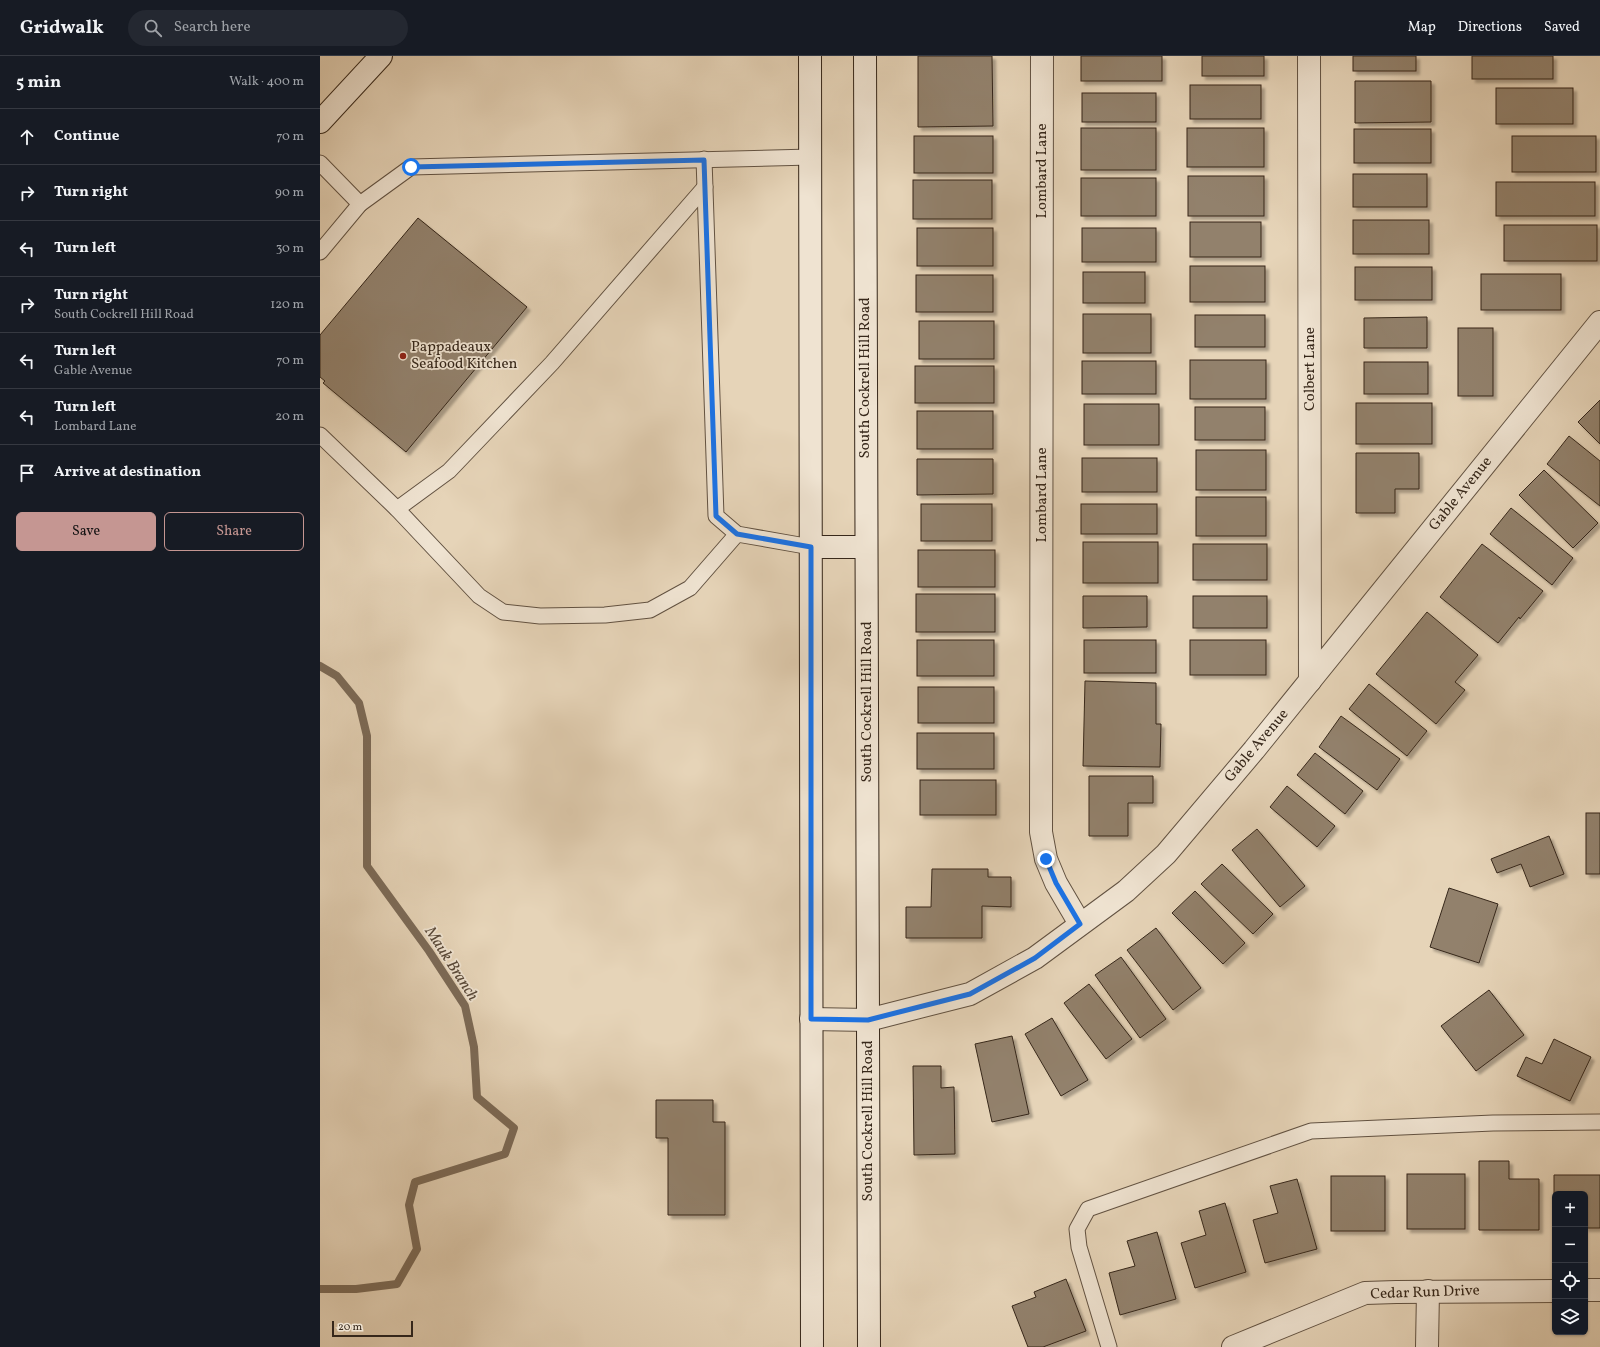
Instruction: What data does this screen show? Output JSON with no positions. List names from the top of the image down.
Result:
{
  "streets": {
    "street": [
      "Lombard Lane",
      "Colbert Lane",
      "South Cockrell Hill Road",
      "Gable Avenue",
      "Cedar Run Drive"
    ]
  },
  "crossings": [
    ["Lombard Lane", "Gable Avenue"],
    ["Colbert Lane", "Gable Avenue"],
    ["South Cockrell Hill Road", "Gable Avenue"]
  ],
  "water": ["Mauk Branch"],
  "places": ["Pappadeaux Seafood Kitchen"],
  "scale_bar": "20 m",
  "page": {
    "header": "Gridwalk",
    "search": "Search here",
    "nav": ["Map", "Directions", "Saved"],
    "heading": ["5 min", "Walk · 400 m"],
    "list": [
      ["Continue", "70 m"],
      ["Turn right", "90 m"],
      ["Turn left", "30 m"],
      ["Turn right", "South Cockrell Hill Road", "120 m"],
      ["Turn left", "Gable Avenue", "70 m"],
      ["Turn left", "Lombard Lane", "20 m"],
      "Arrive at destination"
    ],
    "buttons": ["Save", "Share"],
    "map_buttons": ["+", "−"],
    "scale": "20 m"
  }
}
